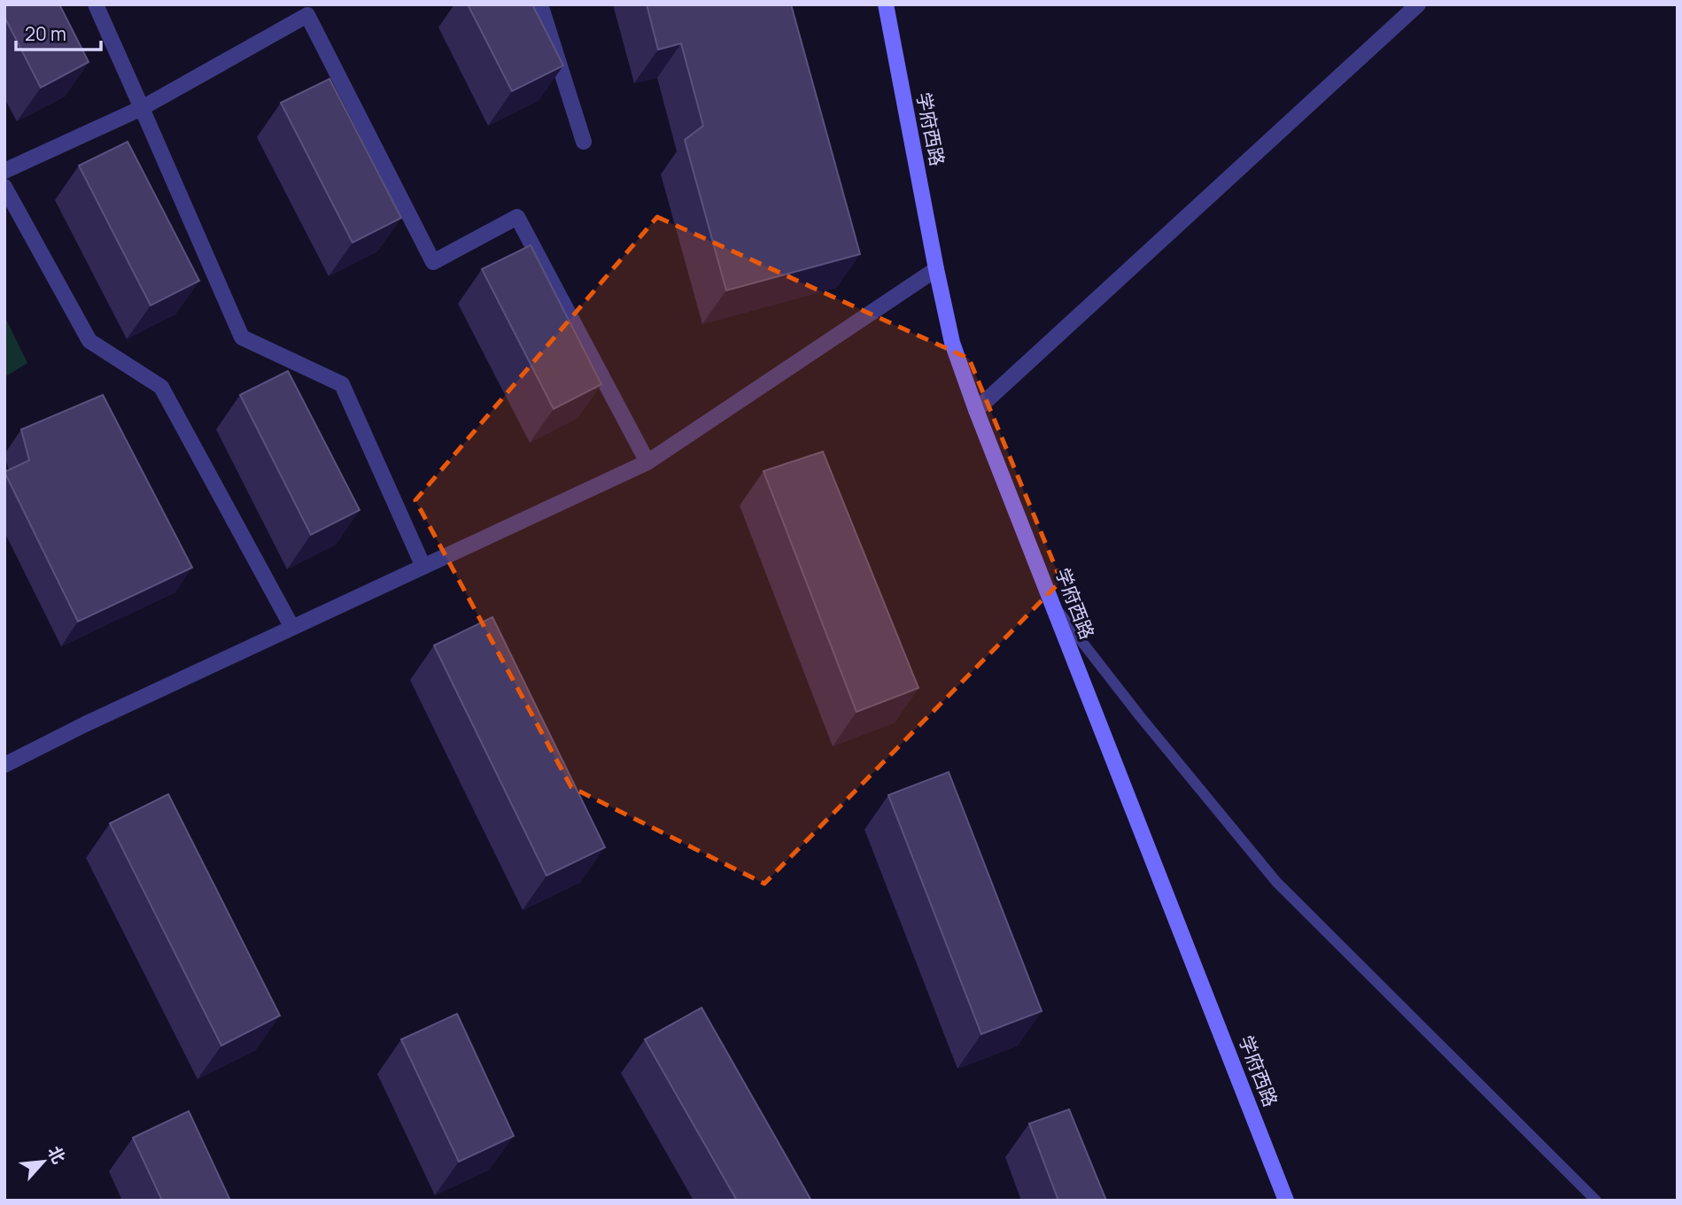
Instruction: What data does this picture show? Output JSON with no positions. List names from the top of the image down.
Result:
{
  "streets": {
    "main road": ["学府西路"]
  },
  "scale_bar": "20 m",
  "north": "top right"
}
